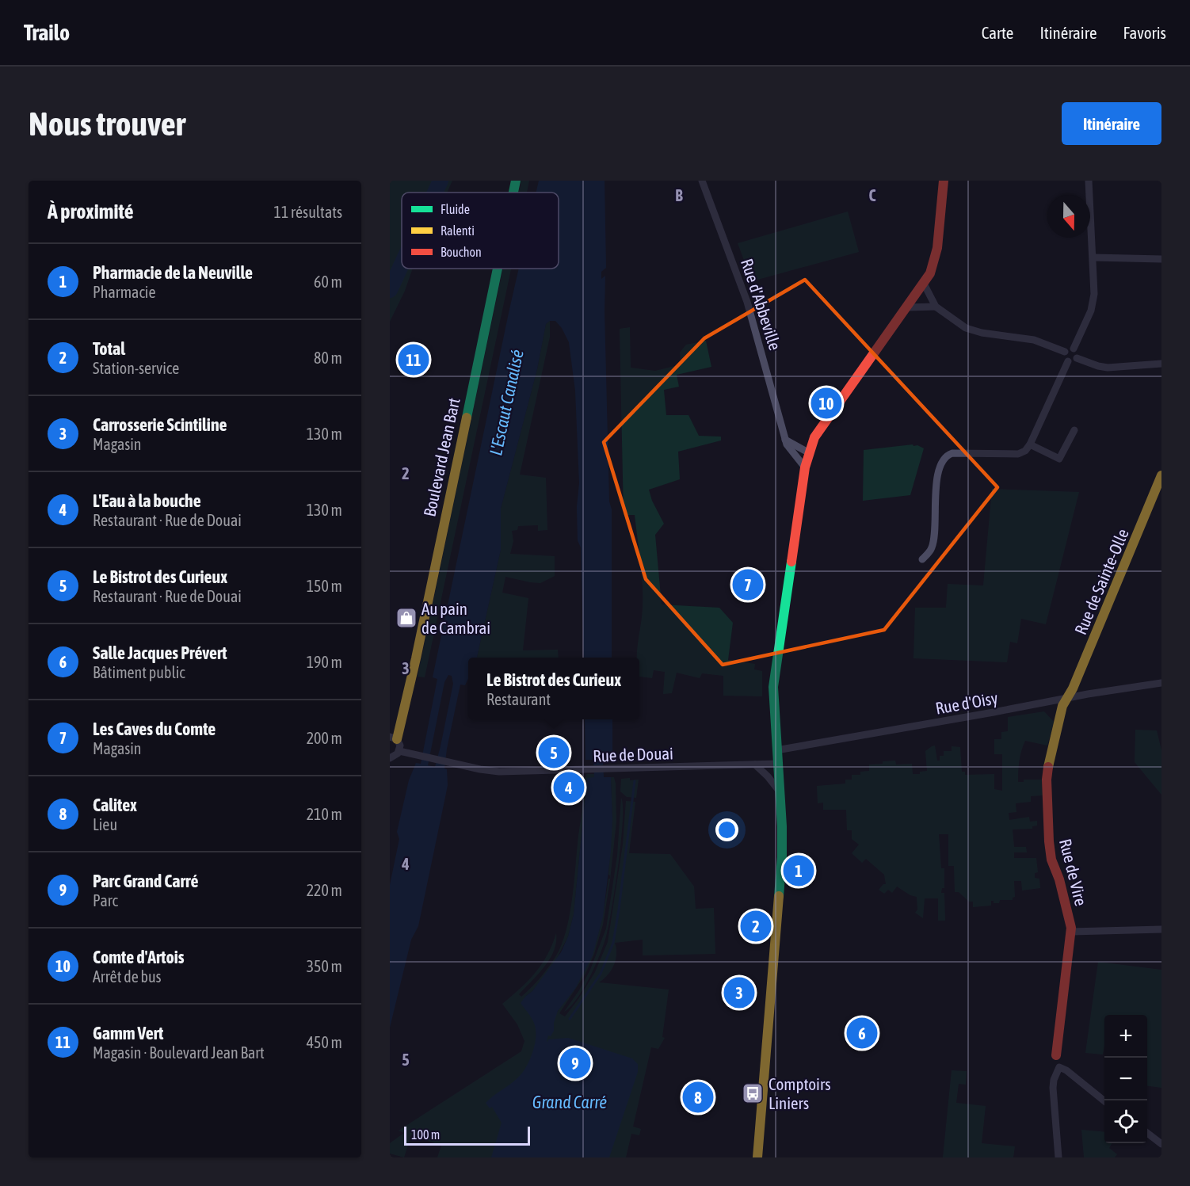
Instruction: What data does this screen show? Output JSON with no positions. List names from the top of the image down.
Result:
{
  "streets": {
    "street": [
      "Rue d'Abbeville",
      "Boulevard Jean Bart",
      "Rue de Sainte-Olle",
      "Rue d'Oisy",
      "Rue de Douai",
      "Rue de Vire"
    ]
  },
  "crossings": [
    ["Rue de Sainte-Olle", "Rue d'Oisy"],
    ["Rue de Sainte-Olle", "Rue de Vire"],
    ["Rue d'Oisy", "Rue de Vire"]
  ],
  "water": ["L'Escaut Canalisé", "Grand Carré"],
  "places": {
    "shop": ["Au pain de Cambrai"],
    "bus stop": ["Comptoirs Liniers"]
  },
  "legend": ["Fluide", "Ralenti", "Bouchon"],
  "scale_bar": "100 m",
  "north": "bottom",
  "page": {
    "header": "Trailo",
    "nav": ["Carte", "Itinéraire", "Favoris"],
    "buttons": "Itinéraire",
    "title": "Nous trouver",
    "heading": ["À proximité", "11 résultats"],
    "list": [
      {
        "mark": "1",
        "name": "Pharmacie de la Neuville",
        "note": "Pharmacie",
        "value": "60 m"
      },
      {
        "mark": "2",
        "name": "Total",
        "note": "Station-service",
        "value": "80 m"
      },
      {
        "mark": "3",
        "name": "Carrosserie Scintiline",
        "note": "Magasin",
        "value": "130 m"
      },
      {
        "mark": "4",
        "name": "L'Eau à la bouche",
        "note": "Restaurant · Rue de Douai",
        "value": "130 m"
      },
      {
        "mark": "5",
        "name": "Le Bistrot des Curieux",
        "note": "Restaurant · Rue de Douai",
        "value": "150 m"
      },
      {
        "mark": "6",
        "name": "Salle Jacques Prévert",
        "note": "Bâtiment public",
        "value": "190 m"
      },
      {
        "mark": "7",
        "name": "Les Caves du Comte",
        "note": "Magasin",
        "value": "200 m"
      },
      {
        "mark": "8",
        "name": "Calitex",
        "note": "Lieu",
        "value": "210 m"
      },
      {
        "mark": "9",
        "name": "Parc Grand Carré",
        "note": "Parc",
        "value": "220 m"
      },
      {
        "mark": "10",
        "name": "Comte d'Artois",
        "note": "Arrêt de bus",
        "value": "350 m"
      },
      {
        "mark": "11",
        "name": "Gamm Vert",
        "note": "Magasin · Boulevard Jean Bart",
        "value": "450 m"
      }
    ],
    "pins": [
      "11",
      "10",
      "7",
      "5",
      "4",
      "1",
      "2",
      "3",
      "6",
      "9",
      "8"
    ],
    "popup": ["Le Bistrot des Curieux", "Restaurant"],
    "map_buttons": ["+", "−"],
    "scale": "100 m"
  },
  "grid": {
    "columns": ["B", "C"],
    "rows": [
      "2",
      "3",
      "4",
      "5"
    ]
  }
}
